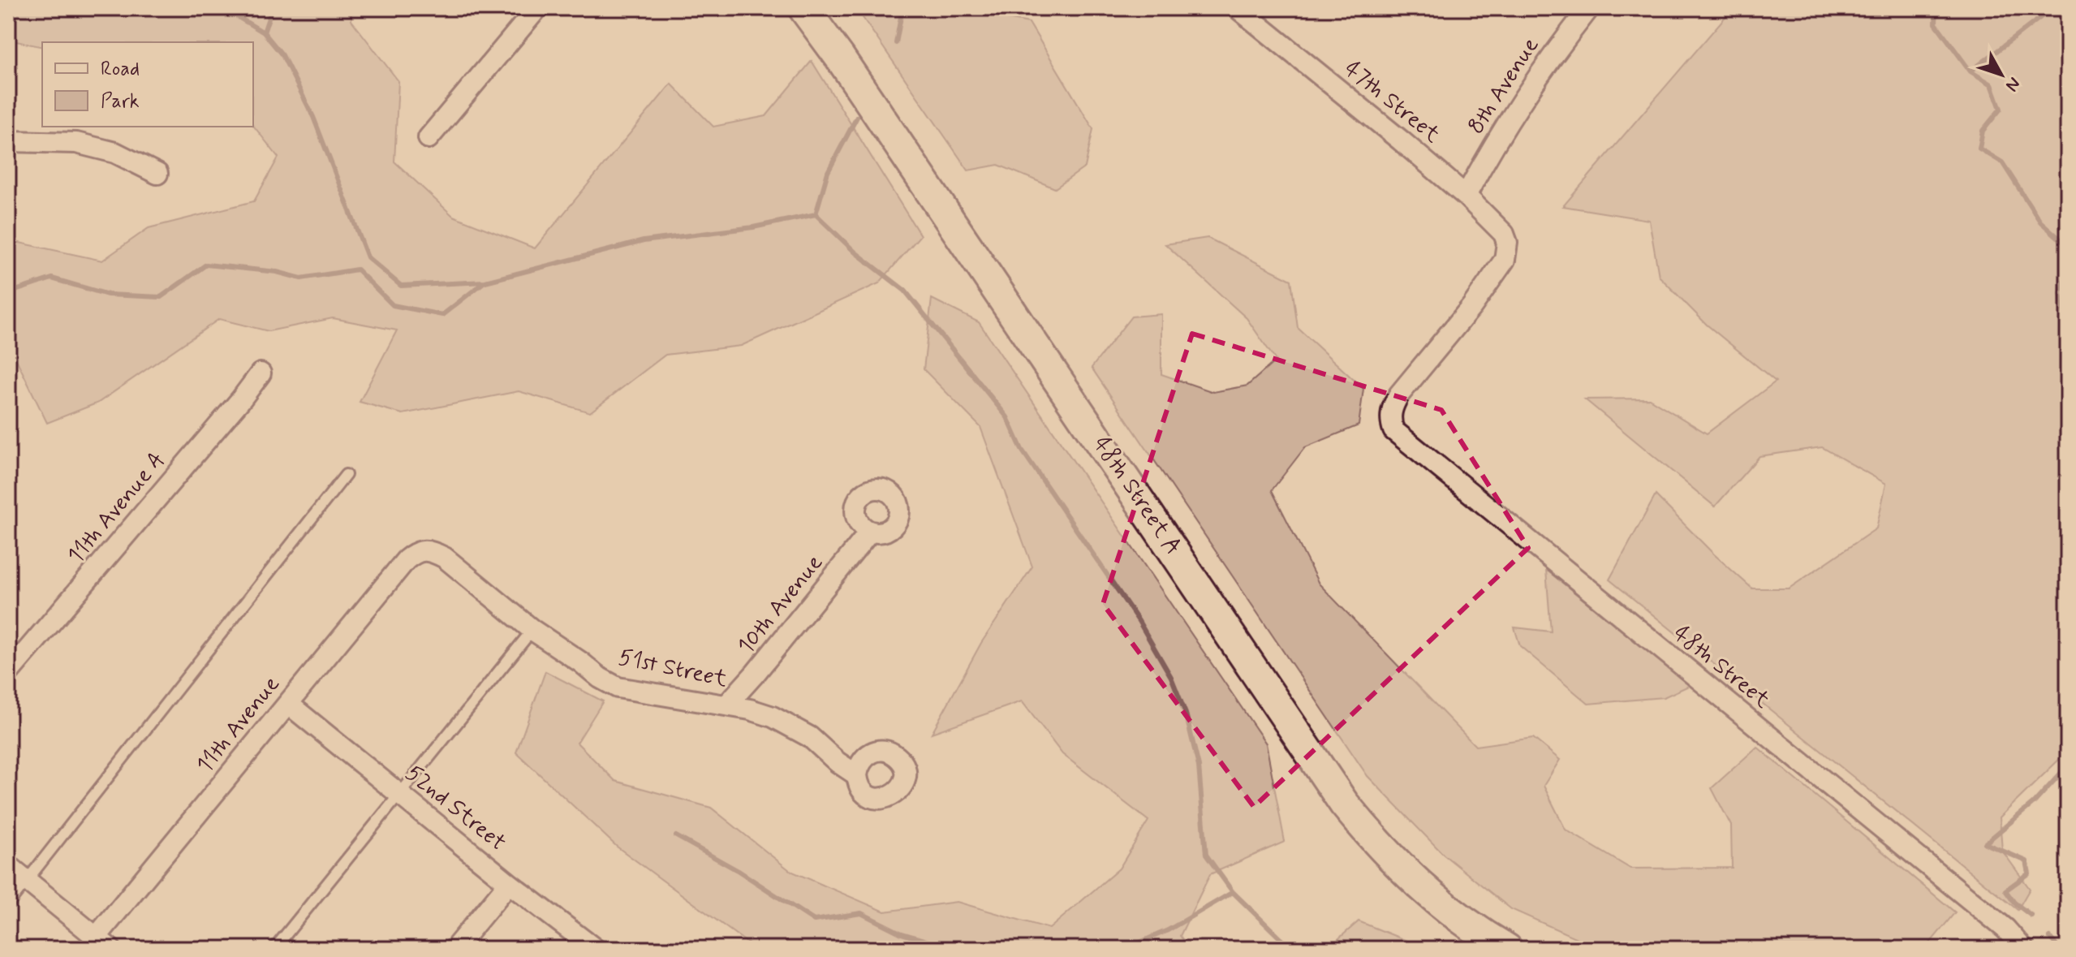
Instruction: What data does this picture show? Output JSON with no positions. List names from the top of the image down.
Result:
{
  "streets": {
    "street": [
      "8th Avenue",
      "47th Street",
      "48th Street A",
      "11th Avenue A",
      "10th Avenue",
      "48th Street",
      "51st Street",
      "11th Avenue",
      "52nd Street"
    ]
  },
  "crossings": [
    ["8th Avenue", "47th Street"],
    ["47th Street", "48th Street"],
    ["10th Avenue", "51st Street"],
    ["51st Street", "11th Avenue"],
    ["11th Avenue", "52nd Street"]
  ],
  "legend": ["Road", "Park"],
  "north": "bottom right"
}
